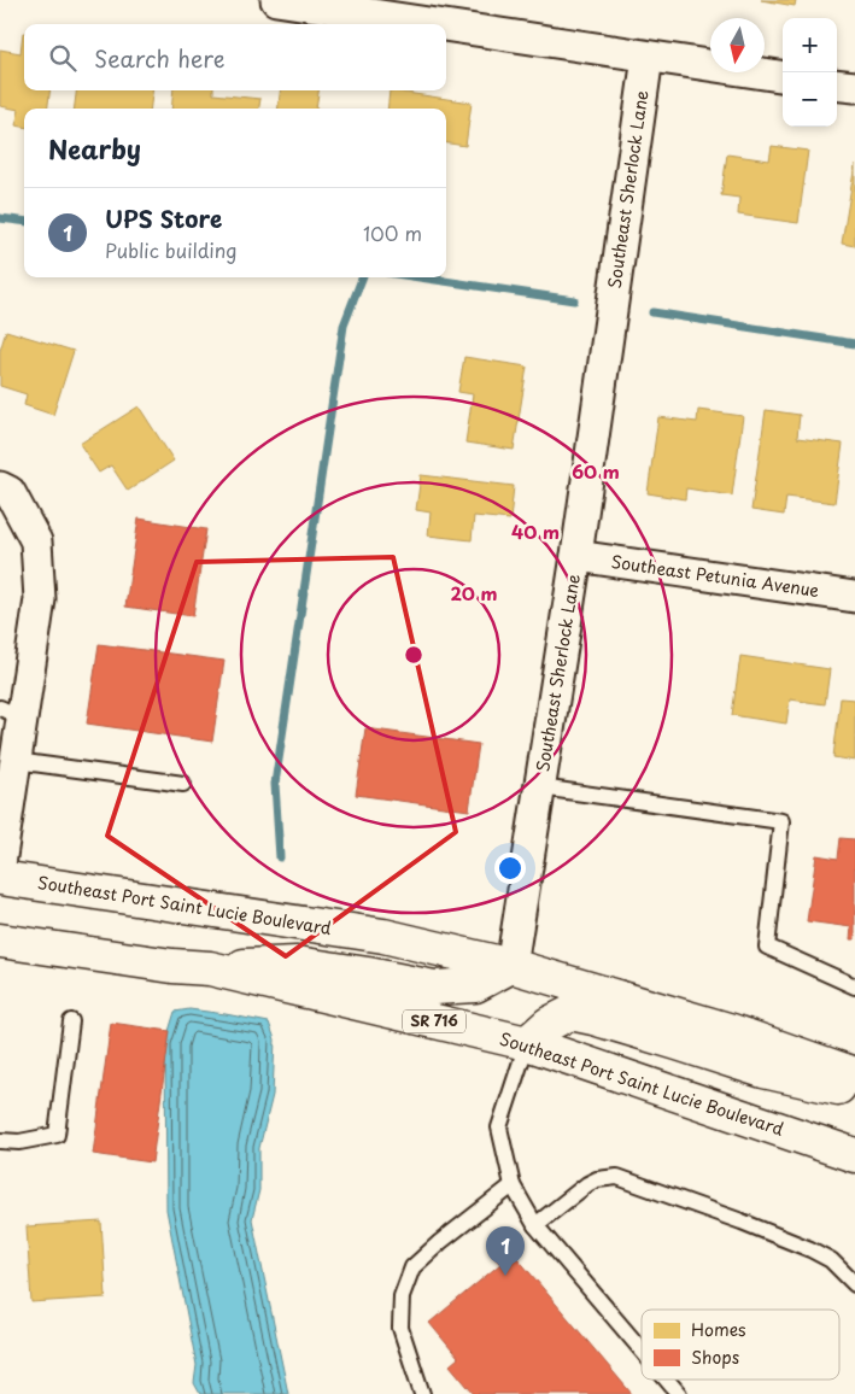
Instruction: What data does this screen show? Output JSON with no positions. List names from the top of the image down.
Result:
{
  "streets": {
    "main road": ["Southeast Port Saint Lucie Boulevard", "SR 716"],
    "street": ["Southeast Sherlock Lane", "Southeast Petunia Avenue"]
  },
  "crossings": [
    ["Southeast Sherlock Lane", "Southeast Petunia Avenue"],
    ["Southeast Sherlock Lane", "Southeast Port Saint Lucie Boulevard"]
  ],
  "legend": ["Homes", "Shops"],
  "north": "bottom",
  "page": {
    "map_buttons": ["+", "−"],
    "search": "Search here",
    "heading": "Nearby",
    "list": [
      {
        "mark": "1",
        "name": "UPS Store",
        "note": "Public building",
        "value": "100 m"
      }
    ],
    "pins": "1"
  },
  "rings": ["60 m", "40 m", "20 m"]
}
